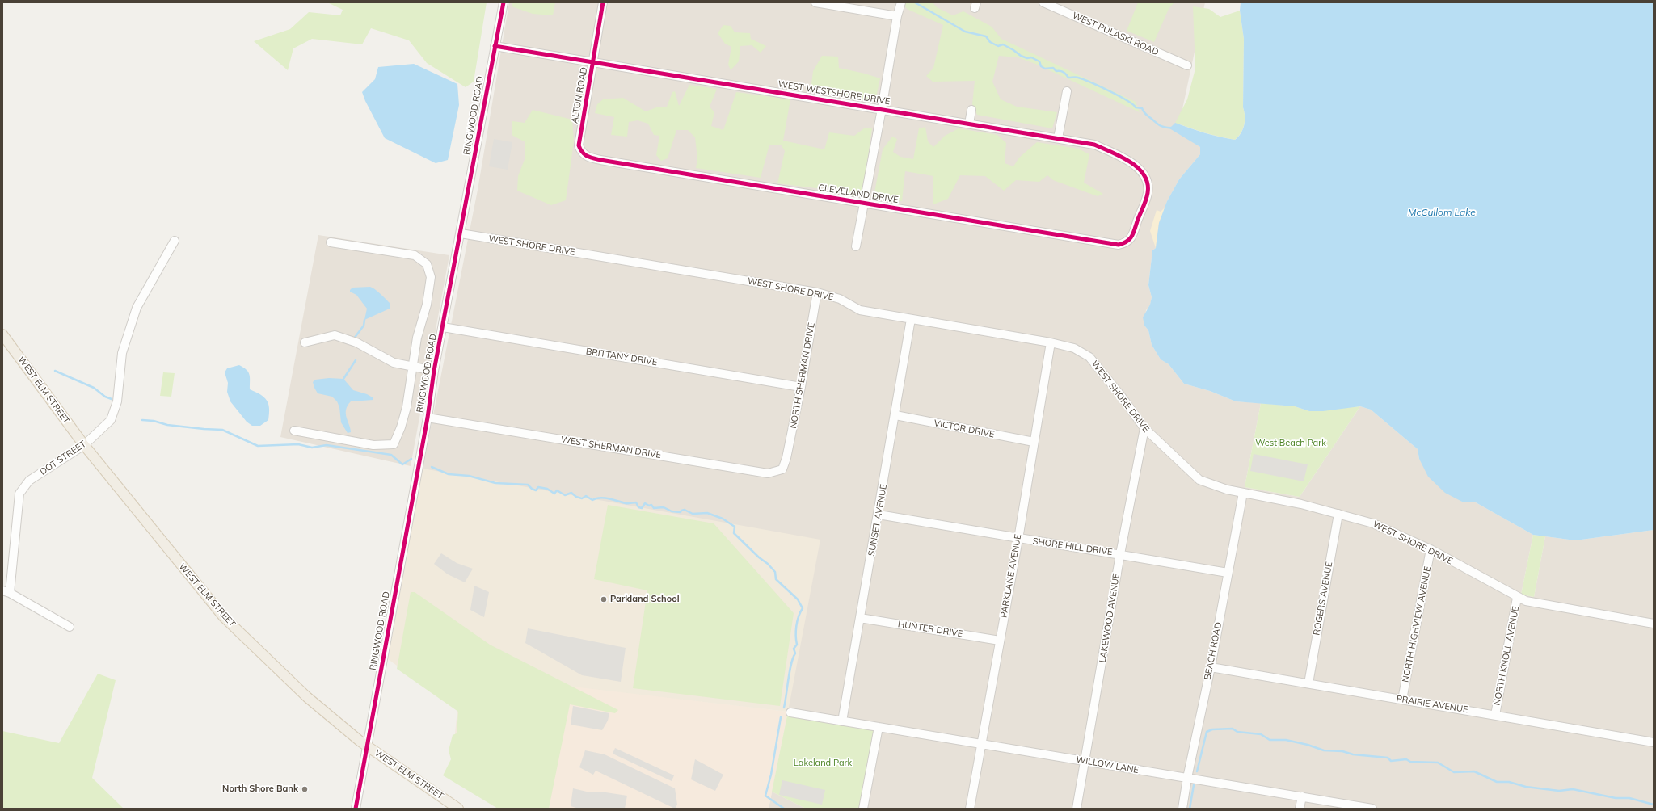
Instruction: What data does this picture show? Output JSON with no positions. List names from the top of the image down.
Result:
{
  "streets": {
    "main road": ["WEST ELM STREET"],
    "street": [
      "WEST PULASKI ROAD",
      "WEST WESTSHORE DRIVE",
      "ALTON ROAD",
      "RINGWOOD ROAD",
      "CLEVELAND DRIVE",
      "WEST SHORE DRIVE",
      "BRITTANY DRIVE",
      "NORTH SHERMAN DRIVE",
      "VICTOR DRIVE",
      "WEST SHERMAN DRIVE",
      "DOT STREET",
      "SUNSET AVENUE",
      "SHORE HILL DRIVE",
      "PARKLANE AVENUE",
      "ROGERS AVENUE",
      "LAKEWOOD AVENUE",
      "NORTH HIGHVIEW AVENUE",
      "HUNTER DRIVE",
      "BEACH ROAD",
      "NORTH KNOLL AVENUE",
      "PRAIRIE AVENUE",
      "WILLOW LANE"
    ]
  },
  "crossings": [
    ["WEST WESTSHORE DRIVE", "ALTON ROAD"],
    ["WEST WESTSHORE DRIVE", "RINGWOOD ROAD"],
    ["WEST WESTSHORE DRIVE", "CLEVELAND DRIVE"],
    ["ALTON ROAD", "CLEVELAND DRIVE"],
    ["RINGWOOD ROAD", "WEST SHORE DRIVE"],
    ["RINGWOOD ROAD", "BRITTANY DRIVE"],
    ["RINGWOOD ROAD", "WEST ELM STREET"],
    ["RINGWOOD ROAD", "WEST SHERMAN DRIVE"],
    ["WEST SHORE DRIVE", "NORTH SHERMAN DRIVE"],
    ["WEST SHORE DRIVE", "SUNSET AVENUE"],
    ["WEST SHORE DRIVE", "PARKLANE AVENUE"],
    ["WEST SHORE DRIVE", "ROGERS AVENUE"],
    ["WEST SHORE DRIVE", "LAKEWOOD AVENUE"],
    ["WEST SHORE DRIVE", "NORTH HIGHVIEW AVENUE"],
    ["WEST SHORE DRIVE", "BEACH ROAD"],
    ["WEST SHORE DRIVE", "NORTH KNOLL AVENUE"],
    ["BRITTANY DRIVE", "NORTH SHERMAN DRIVE"],
    ["NORTH SHERMAN DRIVE", "WEST SHERMAN DRIVE"],
    ["WEST ELM STREET", "DOT STREET"],
    ["VICTOR DRIVE", "SUNSET AVENUE"],
    ["VICTOR DRIVE", "PARKLANE AVENUE"],
    ["SUNSET AVENUE", "SHORE HILL DRIVE"],
    ["SUNSET AVENUE", "HUNTER DRIVE"],
    ["SUNSET AVENUE", "WILLOW LANE"],
    ["SHORE HILL DRIVE", "PARKLANE AVENUE"],
    ["SHORE HILL DRIVE", "LAKEWOOD AVENUE"],
    ["SHORE HILL DRIVE", "BEACH ROAD"],
    ["PARKLANE AVENUE", "HUNTER DRIVE"],
    ["PARKLANE AVENUE", "WILLOW LANE"],
    ["ROGERS AVENUE", "PRAIRIE AVENUE"],
    ["LAKEWOOD AVENUE", "WILLOW LANE"],
    ["NORTH HIGHVIEW AVENUE", "PRAIRIE AVENUE"],
    ["BEACH ROAD", "PRAIRIE AVENUE"],
    ["BEACH ROAD", "WILLOW LANE"],
    ["NORTH KNOLL AVENUE", "PRAIRIE AVENUE"]
  ],
  "water": ["McCullom Lake"],
  "parks": ["West Beach Park", "Lakeland Park"],
  "places": ["Parkland School", "North Shore Bank"]
}
